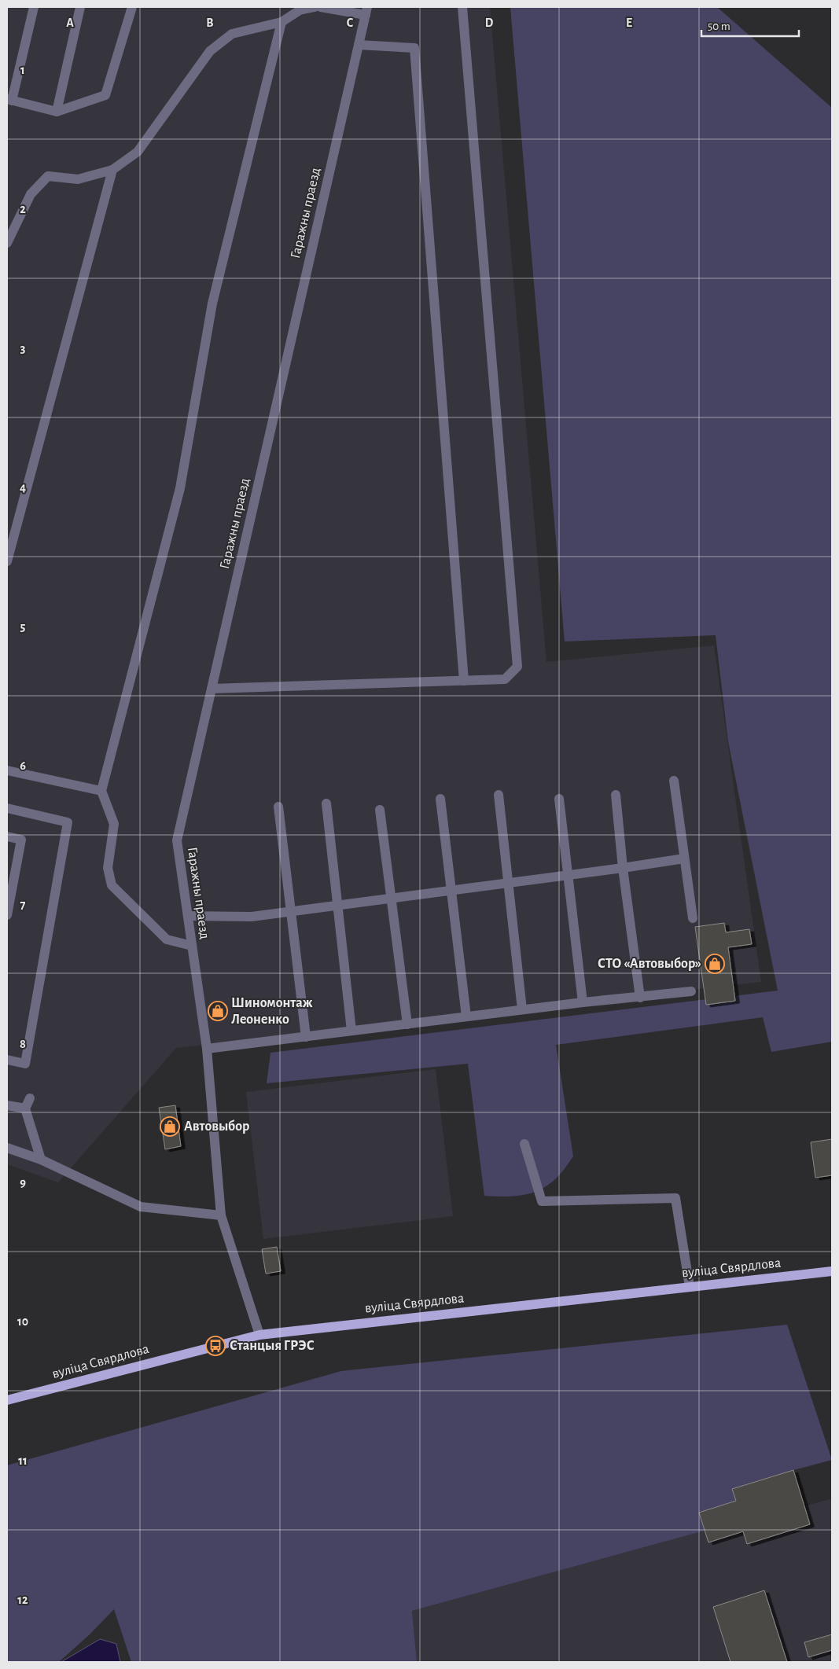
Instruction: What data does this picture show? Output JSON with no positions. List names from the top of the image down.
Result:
{
  "streets": {
    "main road": ["вуліца Свярдлова"],
    "lane": ["Гаражны праезд"]
  },
  "crossings": [
    ["Гаражны праезд", "вуліца Свярдлова"]
  ],
  "places": {
    "shop": ["СТО «Автовыбор»", "Шиномонтаж Леоненко", "Автовыбор"],
    "bus stop": ["Станцыя ГРЭС"]
  },
  "scale_bar": "50 m",
  "grid": {
    "columns": [
      "A",
      "B",
      "C",
      "D",
      "E"
    ],
    "rows": [
      "1",
      "2",
      "3",
      "4",
      "5",
      "6",
      "7",
      "8",
      "9",
      "10",
      "11",
      "12"
    ]
  }
}
